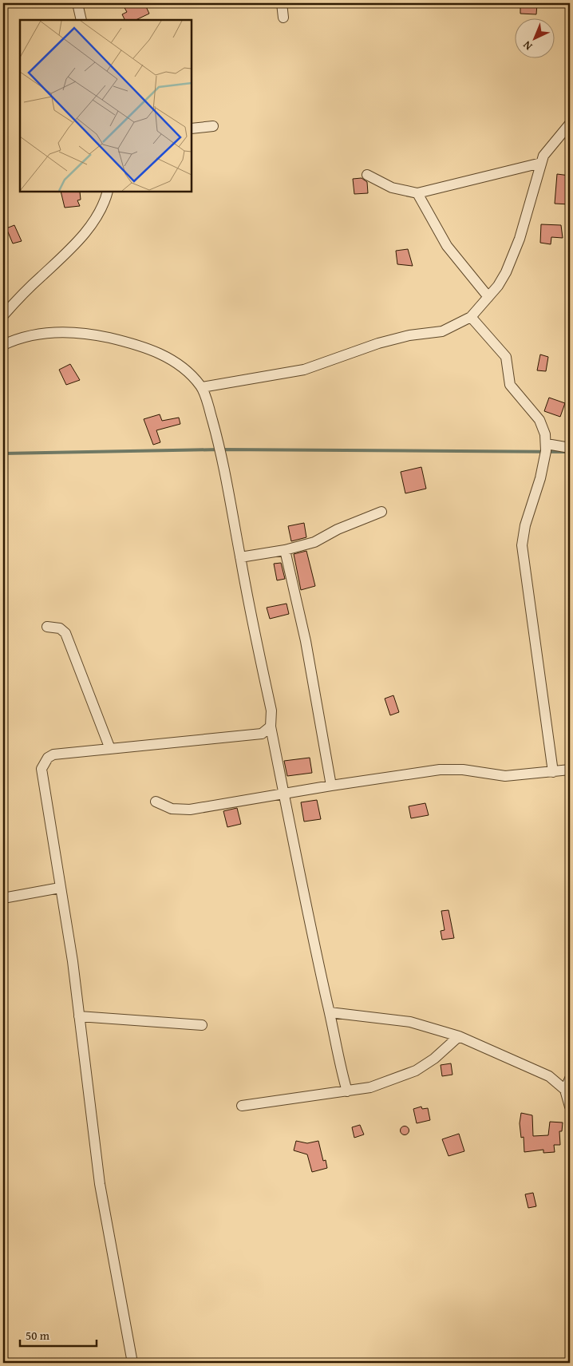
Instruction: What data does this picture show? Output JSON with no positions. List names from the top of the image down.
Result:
{
  "scale_bar": "50 m",
  "north": "bottom left"
}
